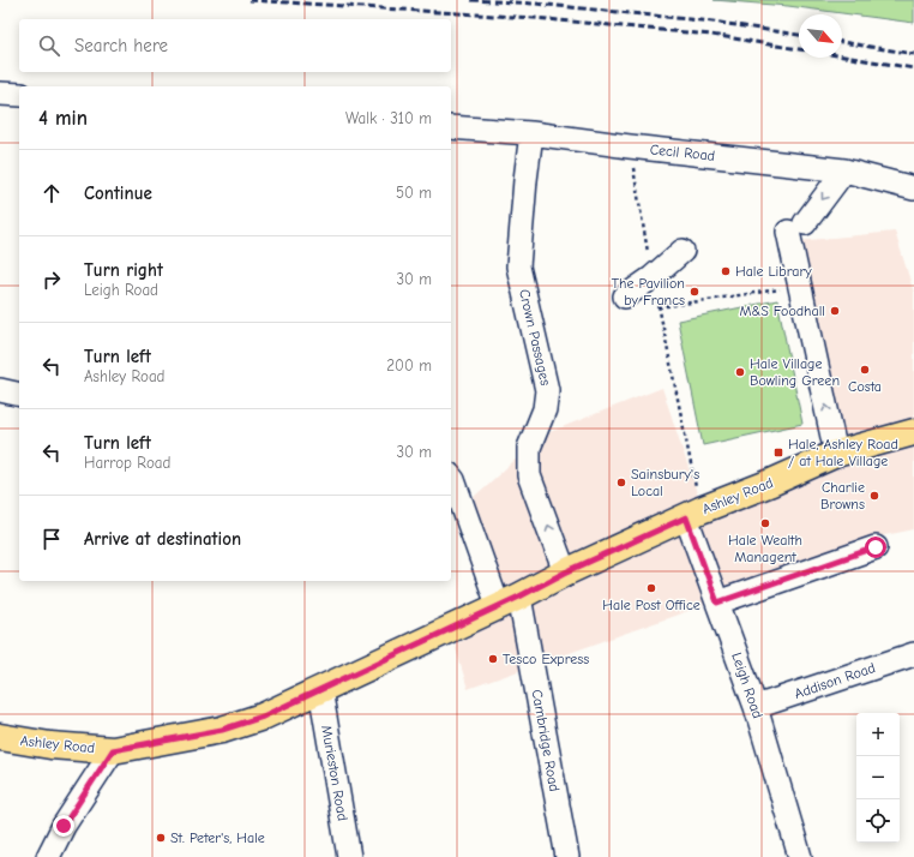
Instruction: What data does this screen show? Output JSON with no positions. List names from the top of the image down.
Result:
{
  "streets": {
    "main road": ["Ashley Road"],
    "street": [
      "Cecil Road",
      "Crown Passages",
      "Addison Road",
      "Leigh Road",
      "Cambridge Road",
      "Murieston Road"
    ]
  },
  "crossings": [
    ["Cecil Road", "Crown Passages"],
    ["Crown Passages", "Ashley Road"],
    ["Ashley Road", "Leigh Road"],
    ["Ashley Road", "Cambridge Road"],
    ["Ashley Road", "Murieston Road"],
    ["Addison Road", "Leigh Road"]
  ],
  "one_way": ["Crown Passages"],
  "places": {
    "other": [
      "Hale Library",
      "The Pavilion by Francs",
      "M&S Foodhall",
      "Costa",
      "Hale Village Bowling Green",
      "Sainsbury's Local",
      "Charlie Browns",
      "Hale Wealth Managent",
      "Hale Post Office",
      "Tesco Express",
      "St. Peter's, Hale"
    ],
    "transit": ["Hale, Ashley Road / at Hale Village"]
  },
  "north": "bottom right",
  "page": {
    "search": "Search here",
    "heading": ["4 min", "Walk · 310 m"],
    "list": [
      ["Continue", "50 m"],
      ["Turn right", "Leigh Road", "30 m"],
      ["Turn left", "Ashley Road", "200 m"],
      ["Turn left", "Harrop Road", "30 m"],
      "Arrive at destination"
    ],
    "map_buttons": ["+", "−"]
  }
}
